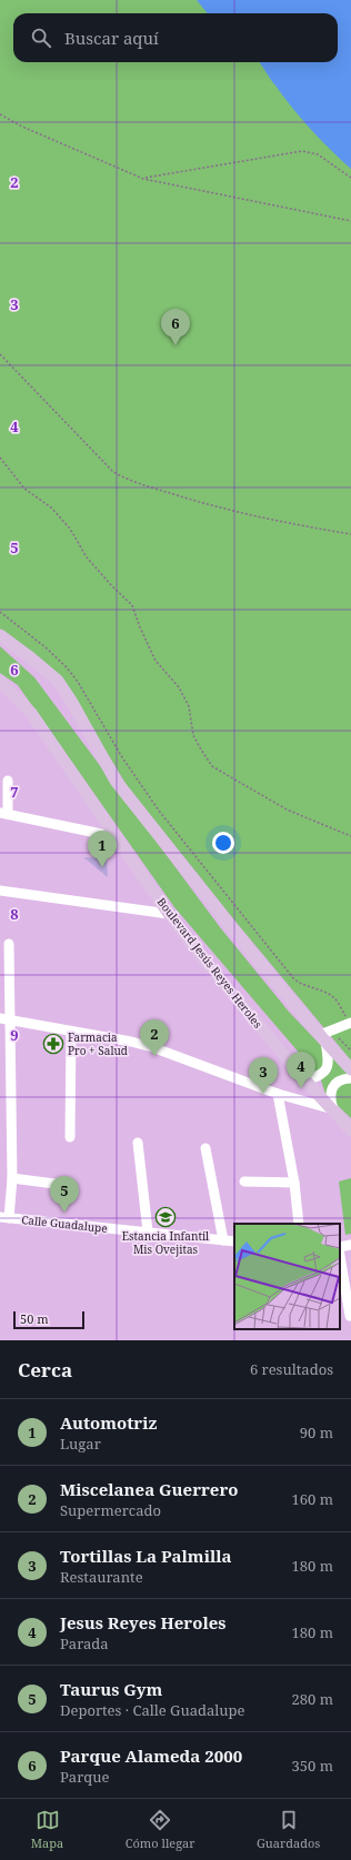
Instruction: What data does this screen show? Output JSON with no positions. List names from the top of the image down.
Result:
{
  "streets": {
    "main road": ["Boulevard Jesús Reyes Heroles"],
    "street": ["Calle Guadalupe"]
  },
  "places": {
    "pharmacy": ["Farmacia Pro + Salud"],
    "school or university": ["Estancia Infantil Mis Ovejitas"]
  },
  "scale_bar": "50 m",
  "page": {
    "search": "Buscar aquí",
    "pins": [
      "6",
      "1",
      "2",
      "4",
      "3",
      "5"
    ],
    "scale": "50 m",
    "heading": ["Cerca", "6 resultados"],
    "list": [
      {
        "mark": "1",
        "name": "Automotriz",
        "note": "Lugar",
        "value": "90 m"
      },
      {
        "mark": "2",
        "name": "Miscelanea Guerrero",
        "note": "Supermercado",
        "value": "160 m"
      },
      {
        "mark": "3",
        "name": "Tortillas La Palmilla",
        "note": "Restaurante",
        "value": "180 m"
      },
      {
        "mark": "4",
        "name": "Jesus Reyes Heroles",
        "note": "Parada",
        "value": "180 m"
      },
      {
        "mark": "5",
        "name": "Taurus Gym",
        "note": "Deportes · Calle Guadalupe",
        "value": "280 m"
      },
      {
        "mark": "6",
        "name": "Parque Alameda 2000",
        "note": "Parque",
        "value": "350 m"
      }
    ],
    "nav": ["Mapa", "Cómo llegar", "Guardados"]
  },
  "grid": {
    "rows": [
      "2",
      "3",
      "4",
      "5",
      "6",
      "7",
      "8",
      "9"
    ]
  }
}
